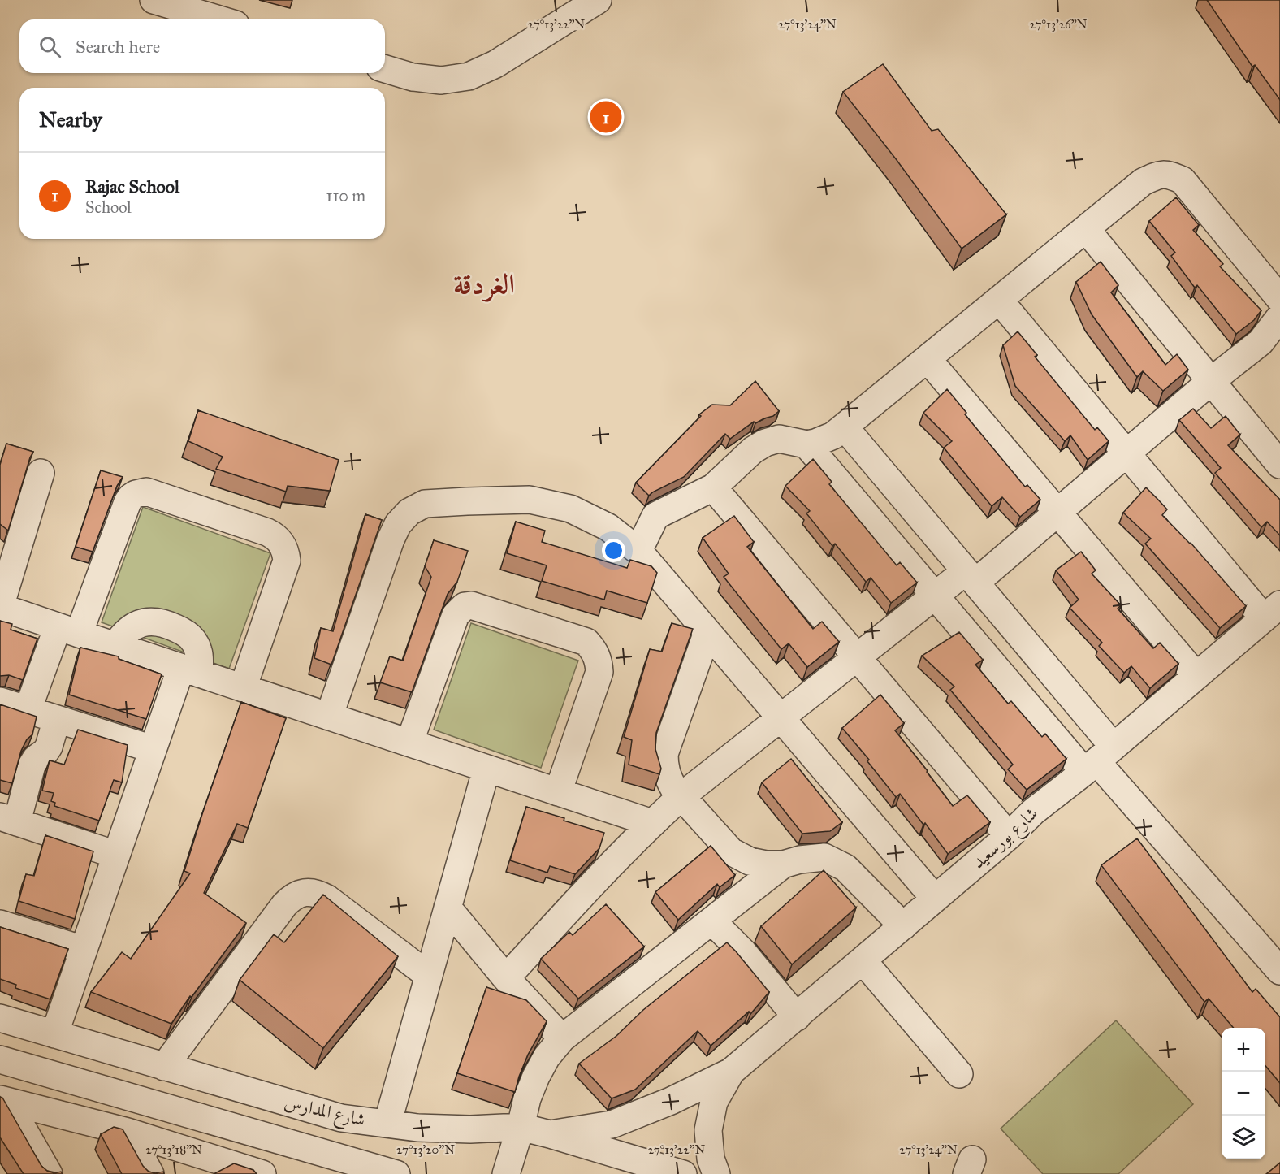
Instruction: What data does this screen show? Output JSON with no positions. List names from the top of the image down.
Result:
{
  "streets": {
    "street": ["شارع بورسعيد", "شارع المدارس"]
  },
  "crossings": [
    ["شارع بورسعيد", "شارع المدارس"]
  ],
  "districts": ["الغردقة"],
  "page": {
    "search": "Search here",
    "heading": "Nearby",
    "pins": "1",
    "list": [
      {
        "mark": "1",
        "name": "Rajac School",
        "note": "School",
        "value": "110 m"
      }
    ],
    "map_buttons": ["+", "−"]
  },
  "coordinates": [
    "27°13'22\"N",
    "27°13'24\"N",
    "27°13'26\"N",
    "27°13'18\"N",
    "27°13'20\"N"
  ]
}
